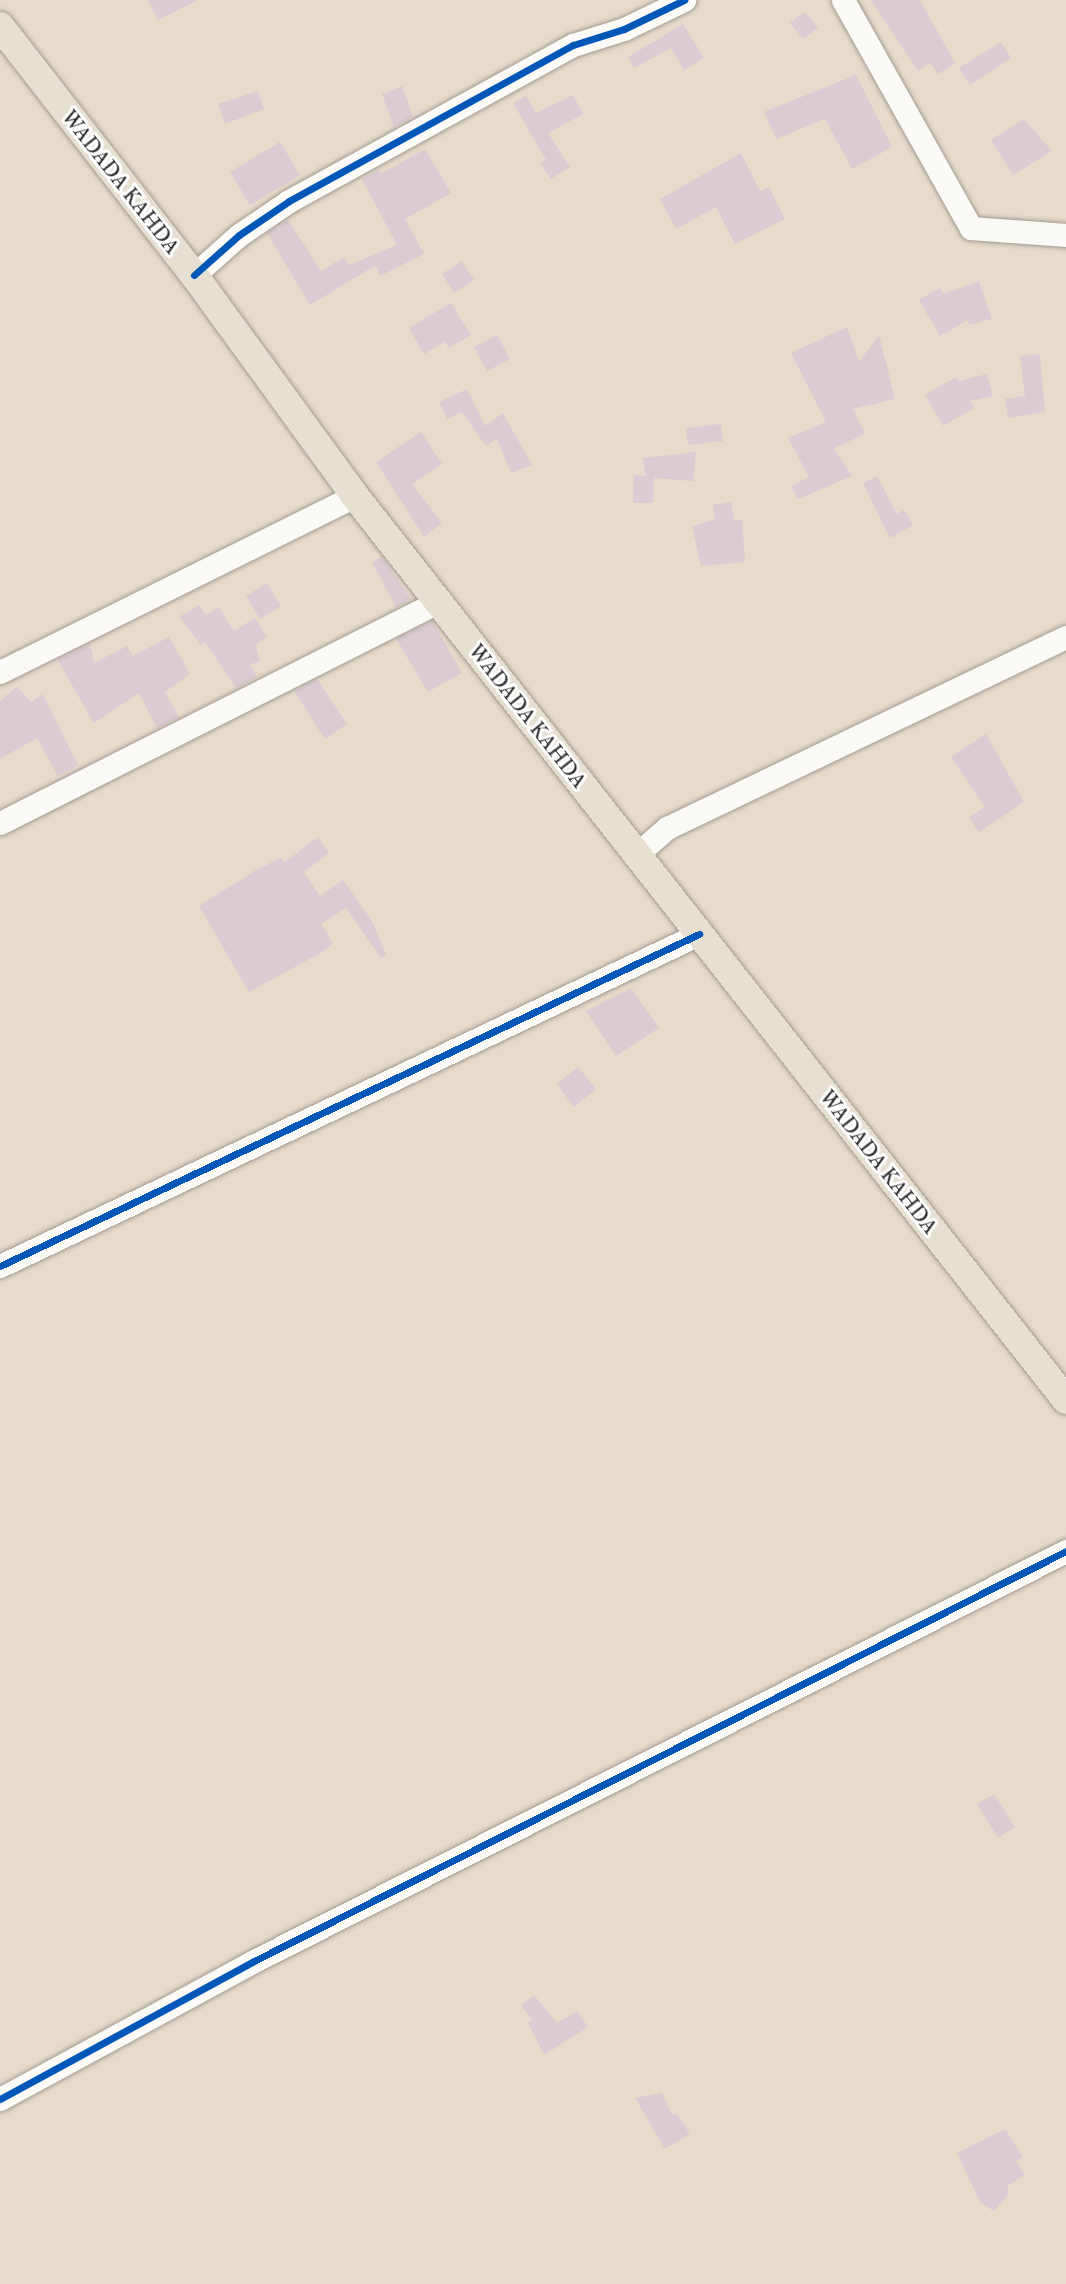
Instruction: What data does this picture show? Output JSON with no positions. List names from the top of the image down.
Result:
{
  "streets": {
    "main road": ["WADADA KAHDA"]
  }
}
